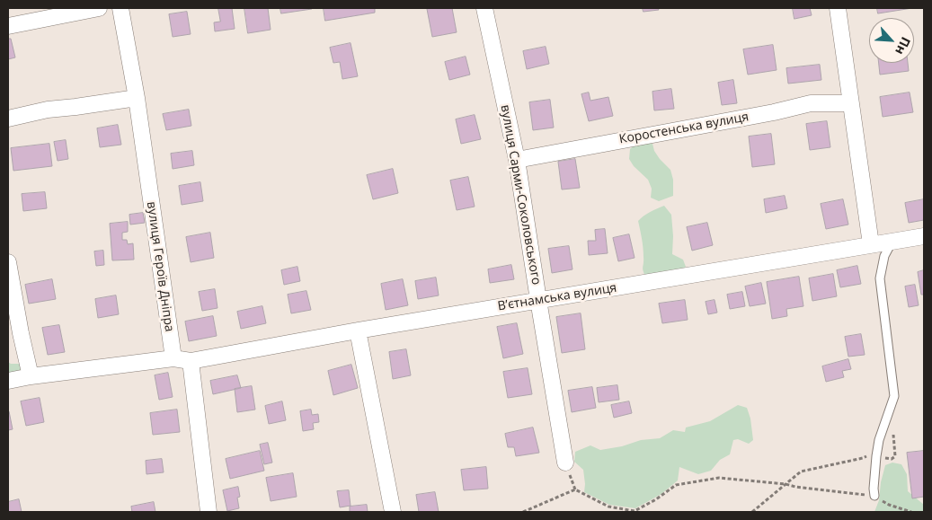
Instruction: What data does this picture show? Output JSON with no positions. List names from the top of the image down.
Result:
{
  "streets": {
    "street": [
      "Коростенська вулиця",
      "вулиця Сарми-Соколовського",
      "вулиця Героїв Дніпра",
      "Вʼєтнамська вулиця"
    ]
  },
  "crossings": [
    ["Коростенська вулиця", "вулиця Сарми-Соколовського"],
    ["вулиця Сарми-Соколовського", "Вʼєтнамська вулиця"]
  ],
  "north": "bottom right"
}
